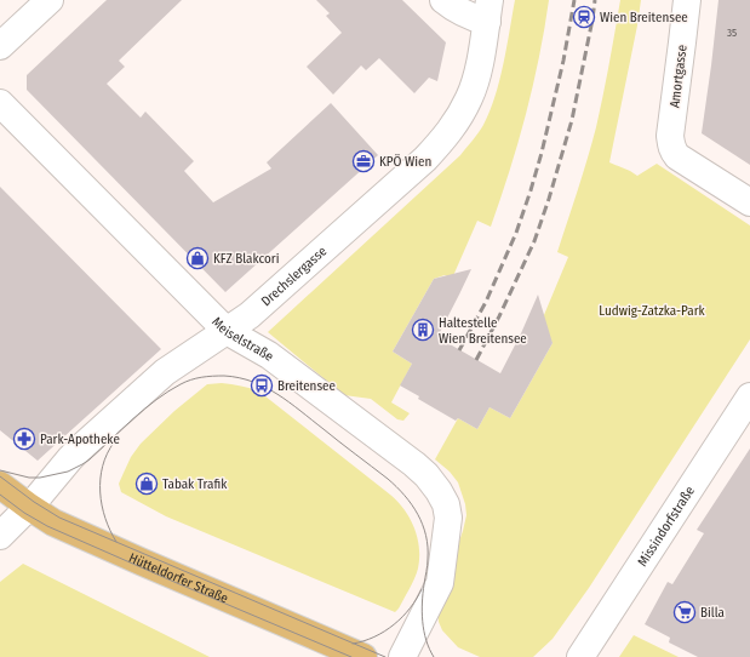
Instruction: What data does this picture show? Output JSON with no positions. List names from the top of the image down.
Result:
{
  "streets": {
    "main road": ["Hütteldorfer Straße"],
    "street": [
      "Amortgasse",
      "Drechslergasse",
      "Meiselstraße",
      "Missindorfstraße"
    ]
  },
  "crossings": [
    ["Drechslergasse", "Meiselstraße"],
    ["Drechslergasse", "Hütteldorfer Straße"]
  ],
  "parks": ["Ludwig-Zatzka-Park"],
  "places": {
    "station": ["Wien Breitensee"],
    "office": ["KPÖ Wien"],
    "shop": ["KFZ Blakcori", "Tabak Trafik"],
    "building": ["Haltestelle Wien Breitensee"],
    "bus stop": ["Breitensee"],
    "pharmacy": ["Park-Apotheke"],
    "supermarket": ["Billa"]
  },
  "house_numbers": ["35"]
}
